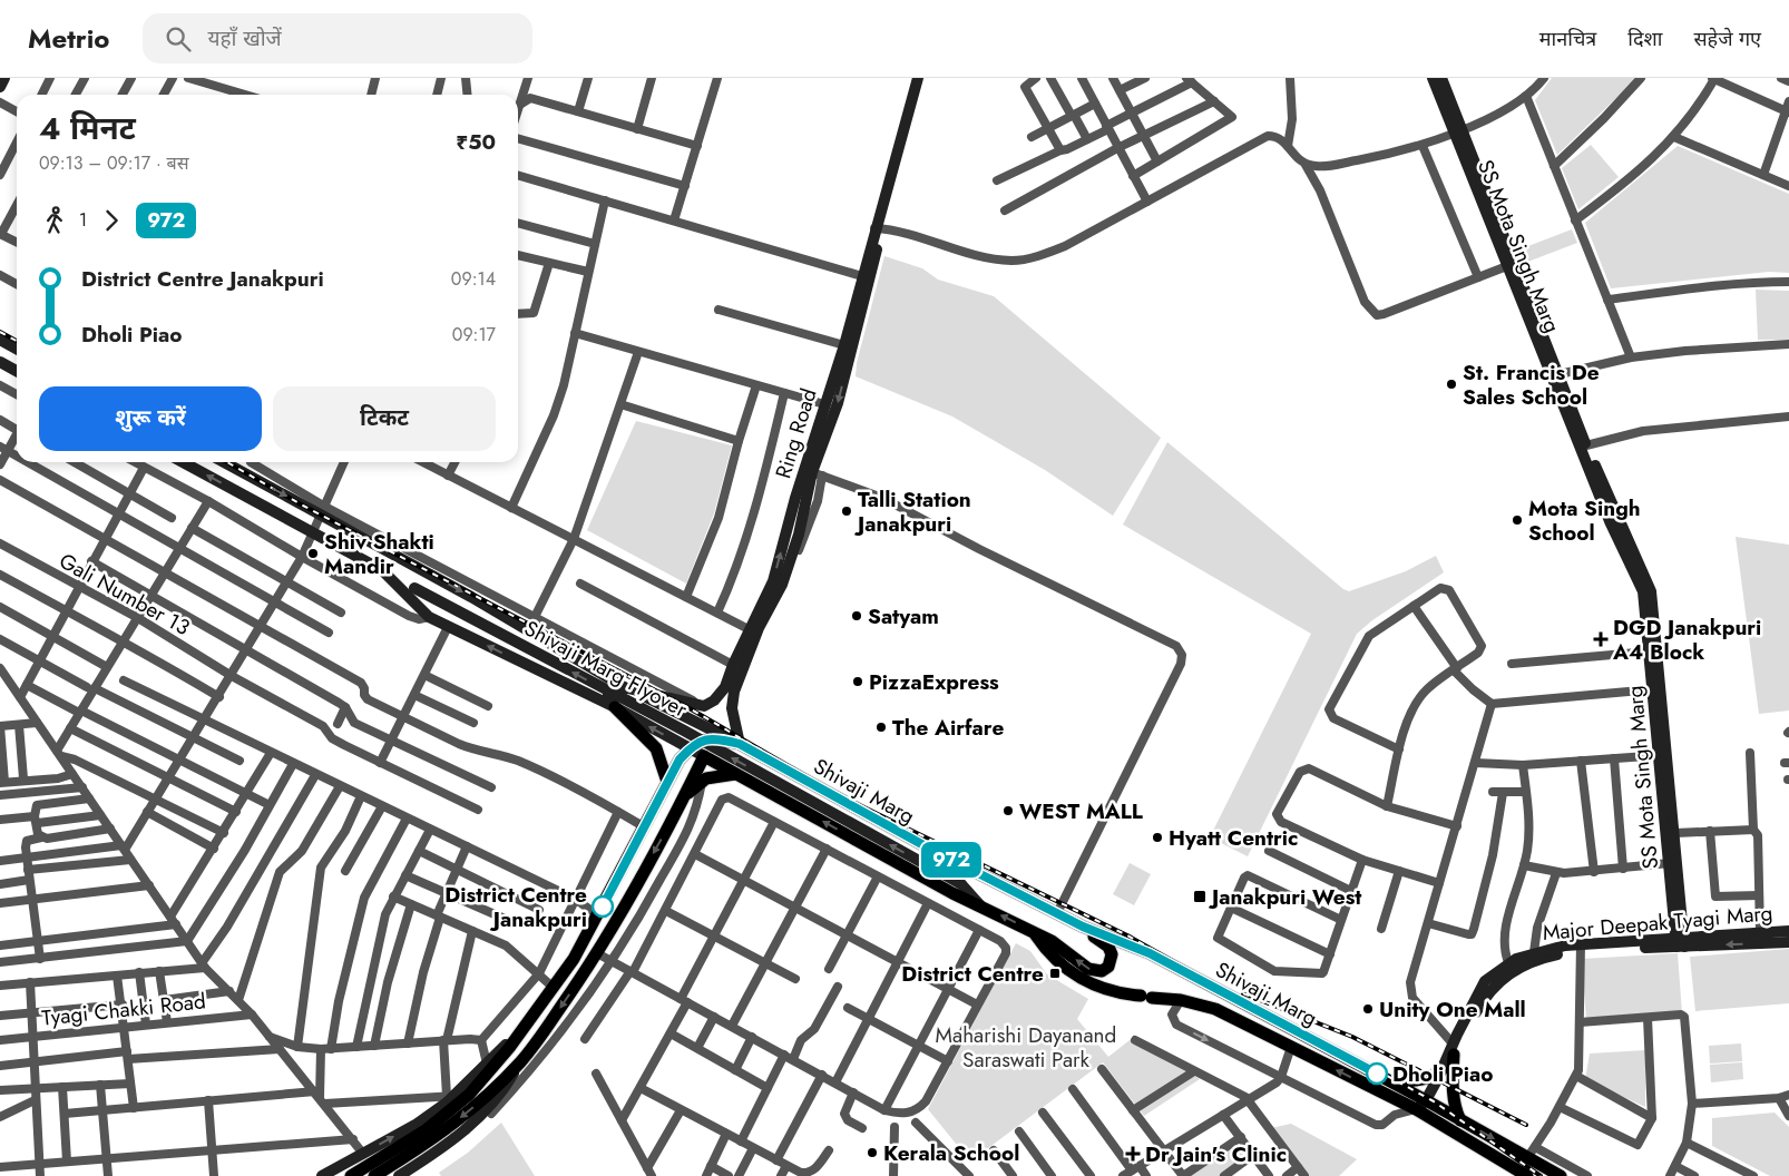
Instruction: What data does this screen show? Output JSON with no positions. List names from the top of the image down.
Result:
{
  "streets": {
    "main road": ["Shivaji Marg"],
    "street": [
      "SS Mota Singh Marg",
      "Ring Road",
      "Gali Number 13",
      "Shivaji Marg Flyover",
      "Major Deepak Tyagi Marg",
      "Tyagi Chakki Road"
    ]
  },
  "crossings": [
    ["SS Mota Singh Marg", "Major Deepak Tyagi Marg"],
    ["Ring Road", "Shivaji Marg"],
    ["Shivaji Marg Flyover", "Shivaji Marg"],
    ["Shivaji Marg", "Major Deepak Tyagi Marg"]
  ],
  "parks": ["Maharishi Dayanand Saraswati Park"],
  "places": {
    "other": [
      "St. Francis De Sales School",
      "Talli Station Janakpuri",
      "Mota Singh School",
      "Shiv Shakti Mandir",
      "Satyam",
      "PizzaExpress",
      "The Airfare",
      "WEST MALL",
      "Hyatt Centric",
      "District Centre Janakpuri",
      "Unity One Mall",
      "Dholi Piao",
      "Kerala School"
    ],
    "health": ["DGD Janakpuri A4 Block", "Dr Jain's Clinic"],
    "transit": ["Janakpuri West", "District Centre"]
  },
  "lines": ["bus line 972"],
  "page": {
    "header": "Metrio",
    "search": "यहाँ खोजें",
    "nav": ["मानचित्र", "दिशा", "सहेजे गए"],
    "on_map": "972",
    "heading": ["4 मिनट", "09:13 – 09:17 · बस", "₹50"],
    "legs": ["1", "972"],
    "list": [
      {
        "name": "District Centre Janakpuri",
        "value": "09:14"
      },
      {
        "name": "Dholi Piao",
        "value": "09:17"
      }
    ],
    "buttons": ["शुरू करें", "टिकट"]
  }
}
